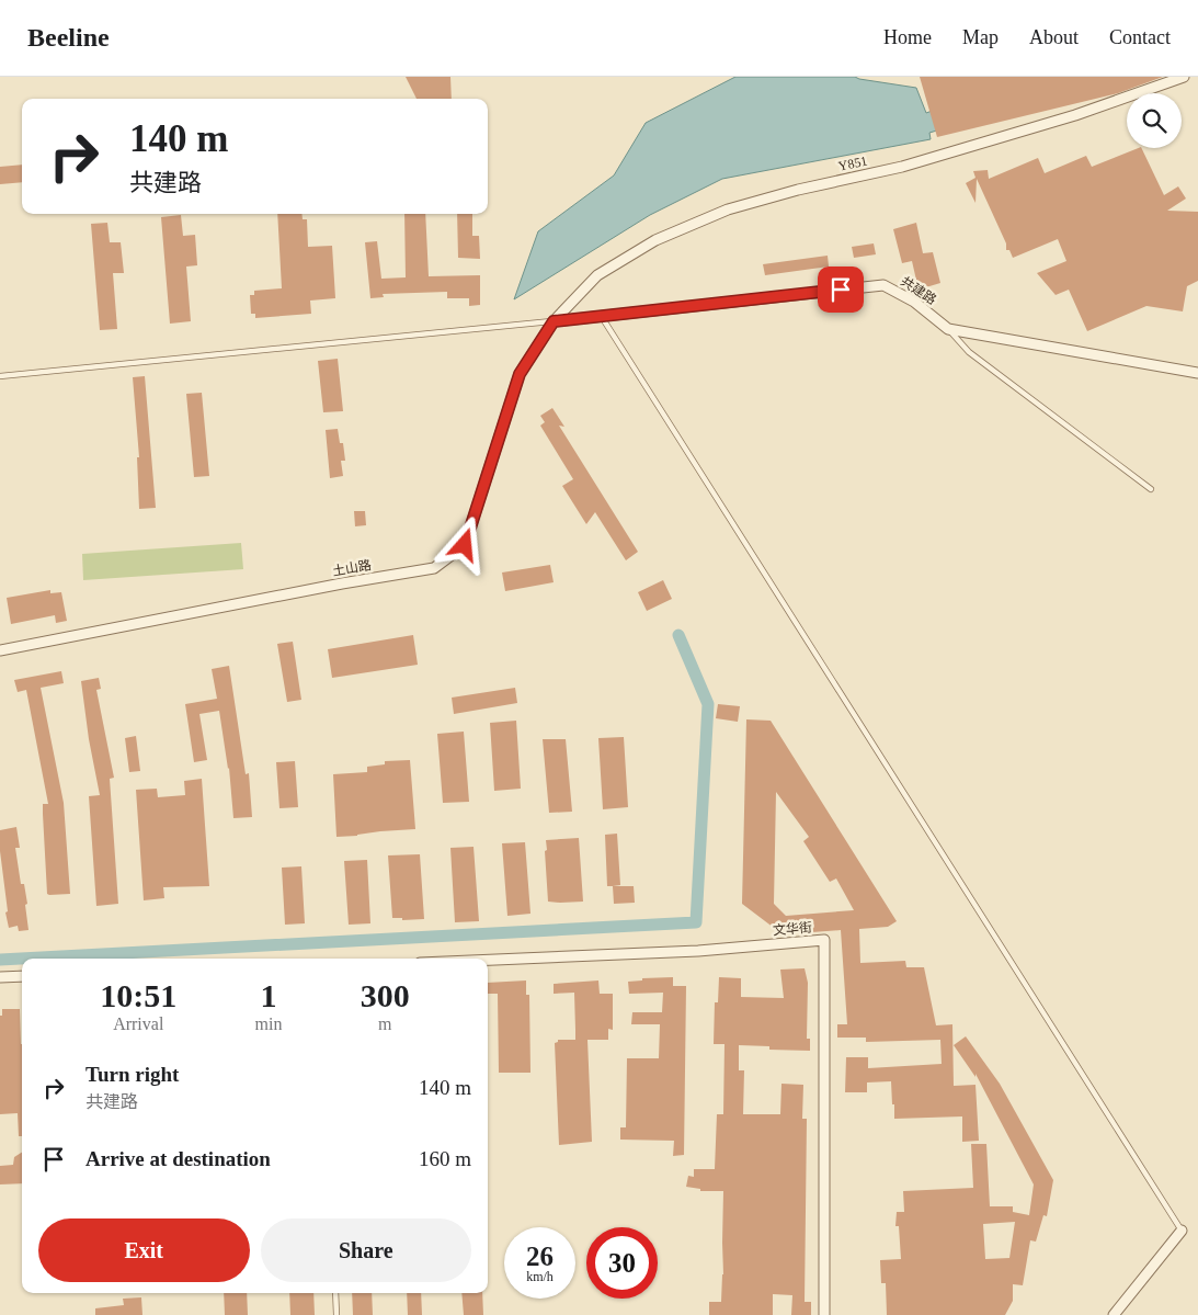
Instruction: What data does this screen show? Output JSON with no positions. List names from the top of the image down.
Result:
{
  "streets": {
    "street": [
      "Y851",
      "共建路",
      "土山路",
      "文华街"
    ]
  },
  "crossings": [
    ["Y851", "共建路"],
    ["Y851", "土山路"],
    ["共建路", "土山路"]
  ],
  "page": {
    "header": "Beeline",
    "nav": [
      "Home",
      "Map",
      "About",
      "Contact"
    ],
    "turn": ["140 m", "共建路"],
    "eta": [
      "10:51",
      "Arrival",
      "1",
      "min",
      "300",
      "m"
    ],
    "list": [
      {
        "name": "Turn right",
        "note": "共建路",
        "value": "140 m"
      },
      {
        "name": "Arrive at destination",
        "value": "160 m"
      }
    ],
    "buttons": ["Exit", "Share"],
    "speed": "26 km/h",
    "limit": "30"
  }
}
